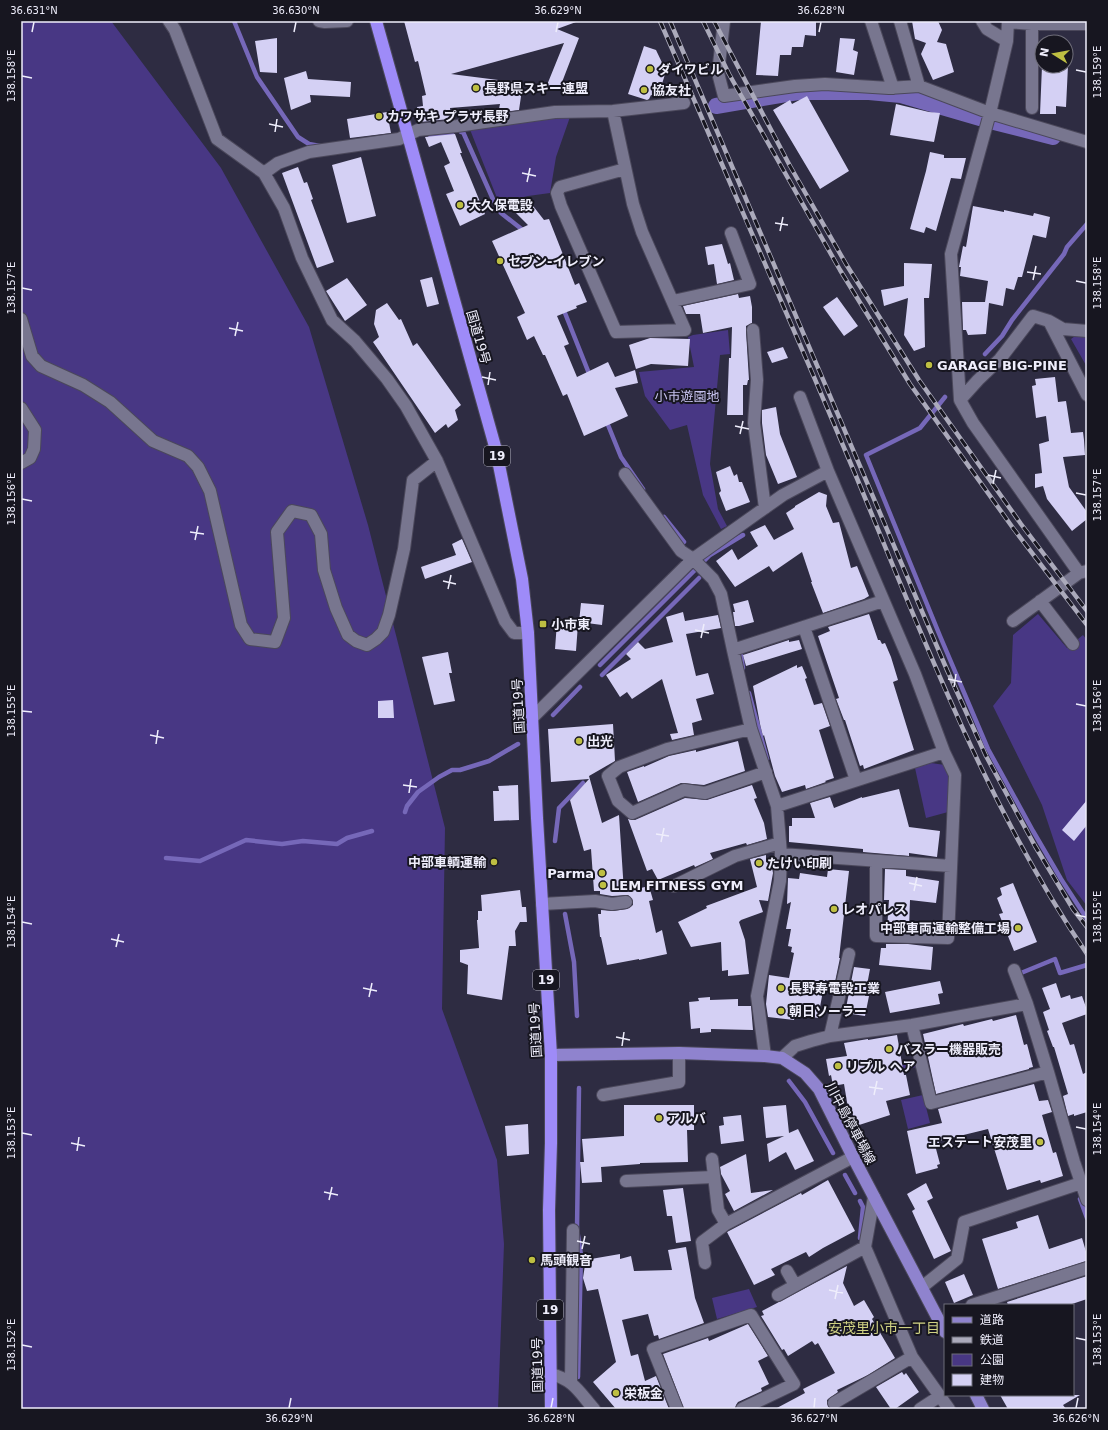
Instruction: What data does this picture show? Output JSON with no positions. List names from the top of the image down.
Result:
{
  "streets": {
    "highway": ["国道19号", "19"],
    "main road": ["川中島停車場線"]
  },
  "crossings": [
    ["国道19号", "川中島停車場線"]
  ],
  "districts": ["安茂里小市一丁目"],
  "parks": ["小市遊園地"],
  "places": {
    "other": [
      "ダイワビル",
      "長野県スキー連盟",
      "協友社",
      "カワサキ プラザ長野",
      "大久保電設",
      "セブン-イレブン",
      "GARAGE BIG-PINE",
      "出光",
      "中部車輌運輸",
      "たけい印刷",
      "Parma",
      "LEM FITNESS GYM",
      "レオパレス",
      "中部車両運輸整備工場",
      "長野寿電設工業",
      "朝日ソーラー",
      "バスラー機器販売",
      "リプル ヘア",
      "アルバ",
      "エステート安茂里",
      "馬頭観音",
      "栄板金"
    ],
    "transit": ["小市東"]
  },
  "legend": [
    "道路",
    "鉄道",
    "公園",
    "建物"
  ],
  "north": "left",
  "coordinates": [
    "36.631°N",
    "36.630°N",
    "36.629°N",
    "36.628°N",
    "138.159°E",
    "138.158°E",
    "138.157°E",
    "138.156°E",
    "138.155°E",
    "138.154°E",
    "138.153°E",
    "138.152°E",
    "36.627°N",
    "36.626°N"
  ]
}
